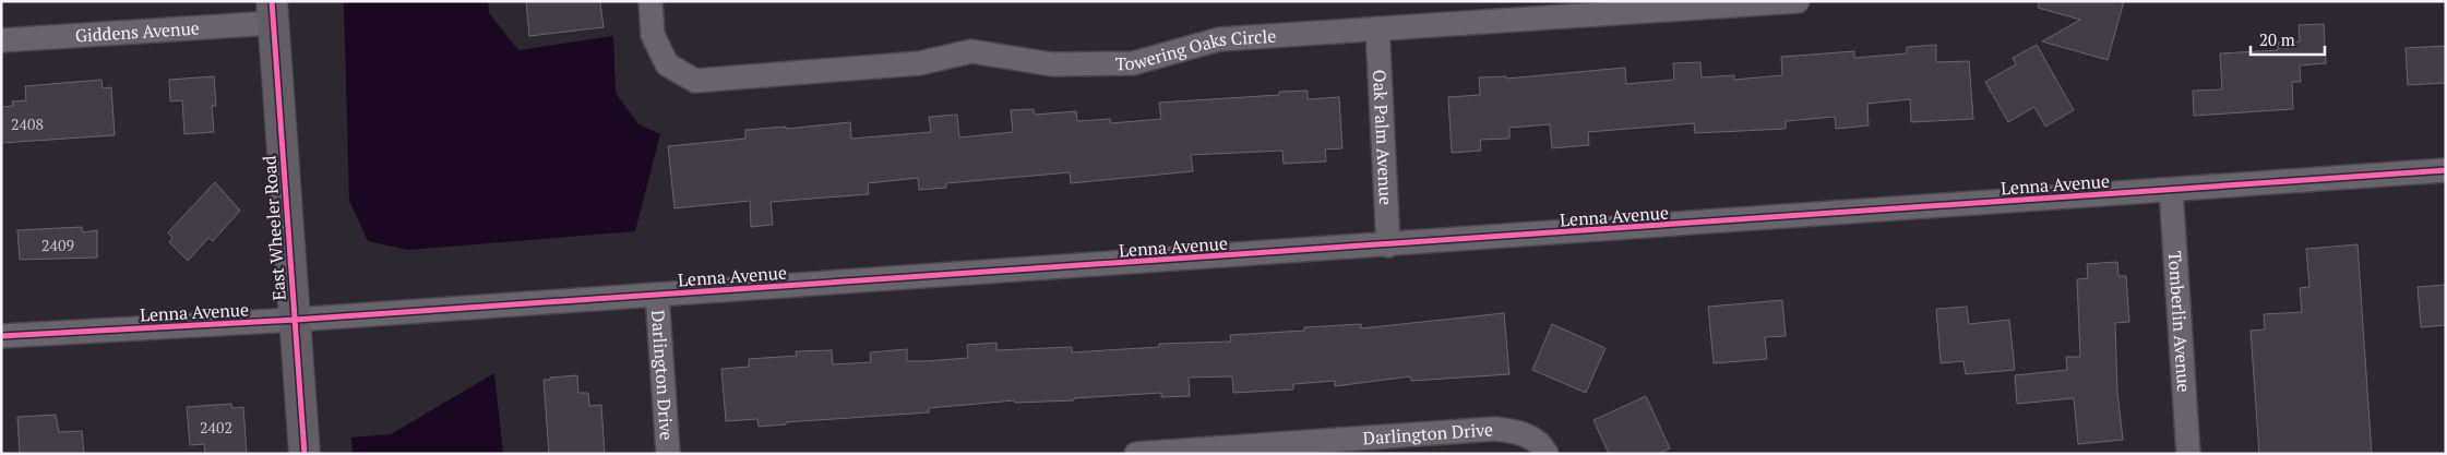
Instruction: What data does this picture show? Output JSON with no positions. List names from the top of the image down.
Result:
{
  "streets": {
    "street": [
      "Giddens Avenue",
      "Towering Oaks Circle",
      "Oak Palm Avenue",
      "Lenna Avenue",
      "East Wheeler Road",
      "Tomberlin Avenue",
      "Darlington Drive"
    ]
  },
  "crossings": [
    ["Giddens Avenue", "East Wheeler Road"],
    ["Towering Oaks Circle", "Oak Palm Avenue"],
    ["Oak Palm Avenue", "Lenna Avenue"],
    ["Lenna Avenue", "East Wheeler Road"],
    ["Lenna Avenue", "Tomberlin Avenue"],
    ["Lenna Avenue", "Darlington Drive"]
  ],
  "house_numbers": ["2408", "2409", "2402"],
  "scale_bar": "20 m"
}
